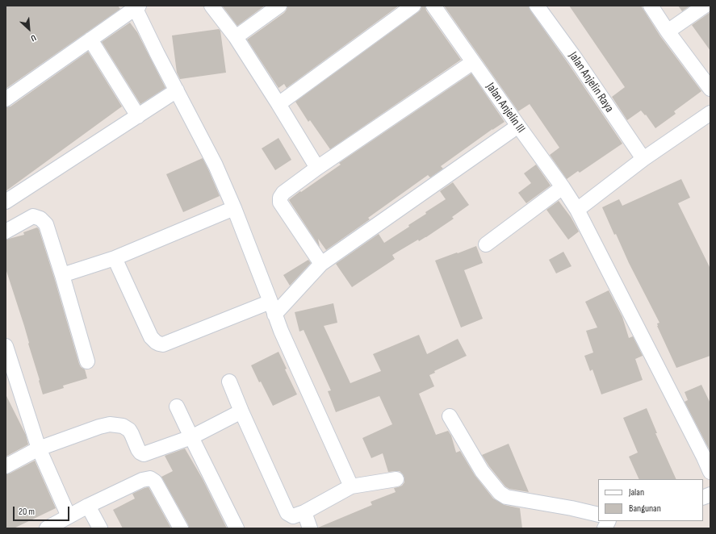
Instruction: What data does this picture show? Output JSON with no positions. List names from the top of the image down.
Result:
{
  "streets": {
    "street": ["Jalan Anjelin Raya", "Jalan Anjelin III"]
  },
  "legend": ["Jalan", "Bangunan"],
  "scale_bar": "20 m",
  "north": "bottom right"
}
